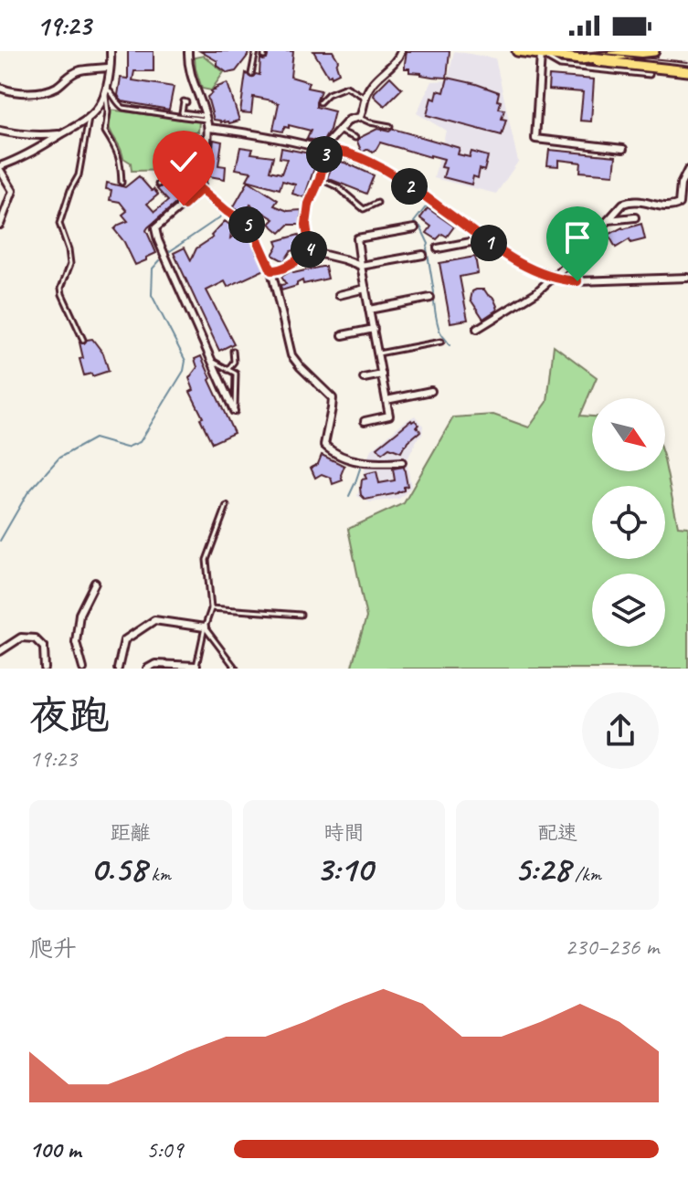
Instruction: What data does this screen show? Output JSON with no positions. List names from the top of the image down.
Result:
{
  "north": "bottom right",
  "page": {
    "status": "19:23",
    "pins": [
      "3",
      "2",
      "5",
      "1",
      "4"
    ],
    "heading": ["夜跑", "19:23"],
    "stats": [
      ["距離", "0.58 km"],
      ["時間", "3:10"],
      ["配速", "5:28 /km"]
    ],
    "chart": ["爬升", "230–236 m"],
    "list": [
      {
        "name": "100 m",
        "note": "5:09"
      }
    ]
  }
}
